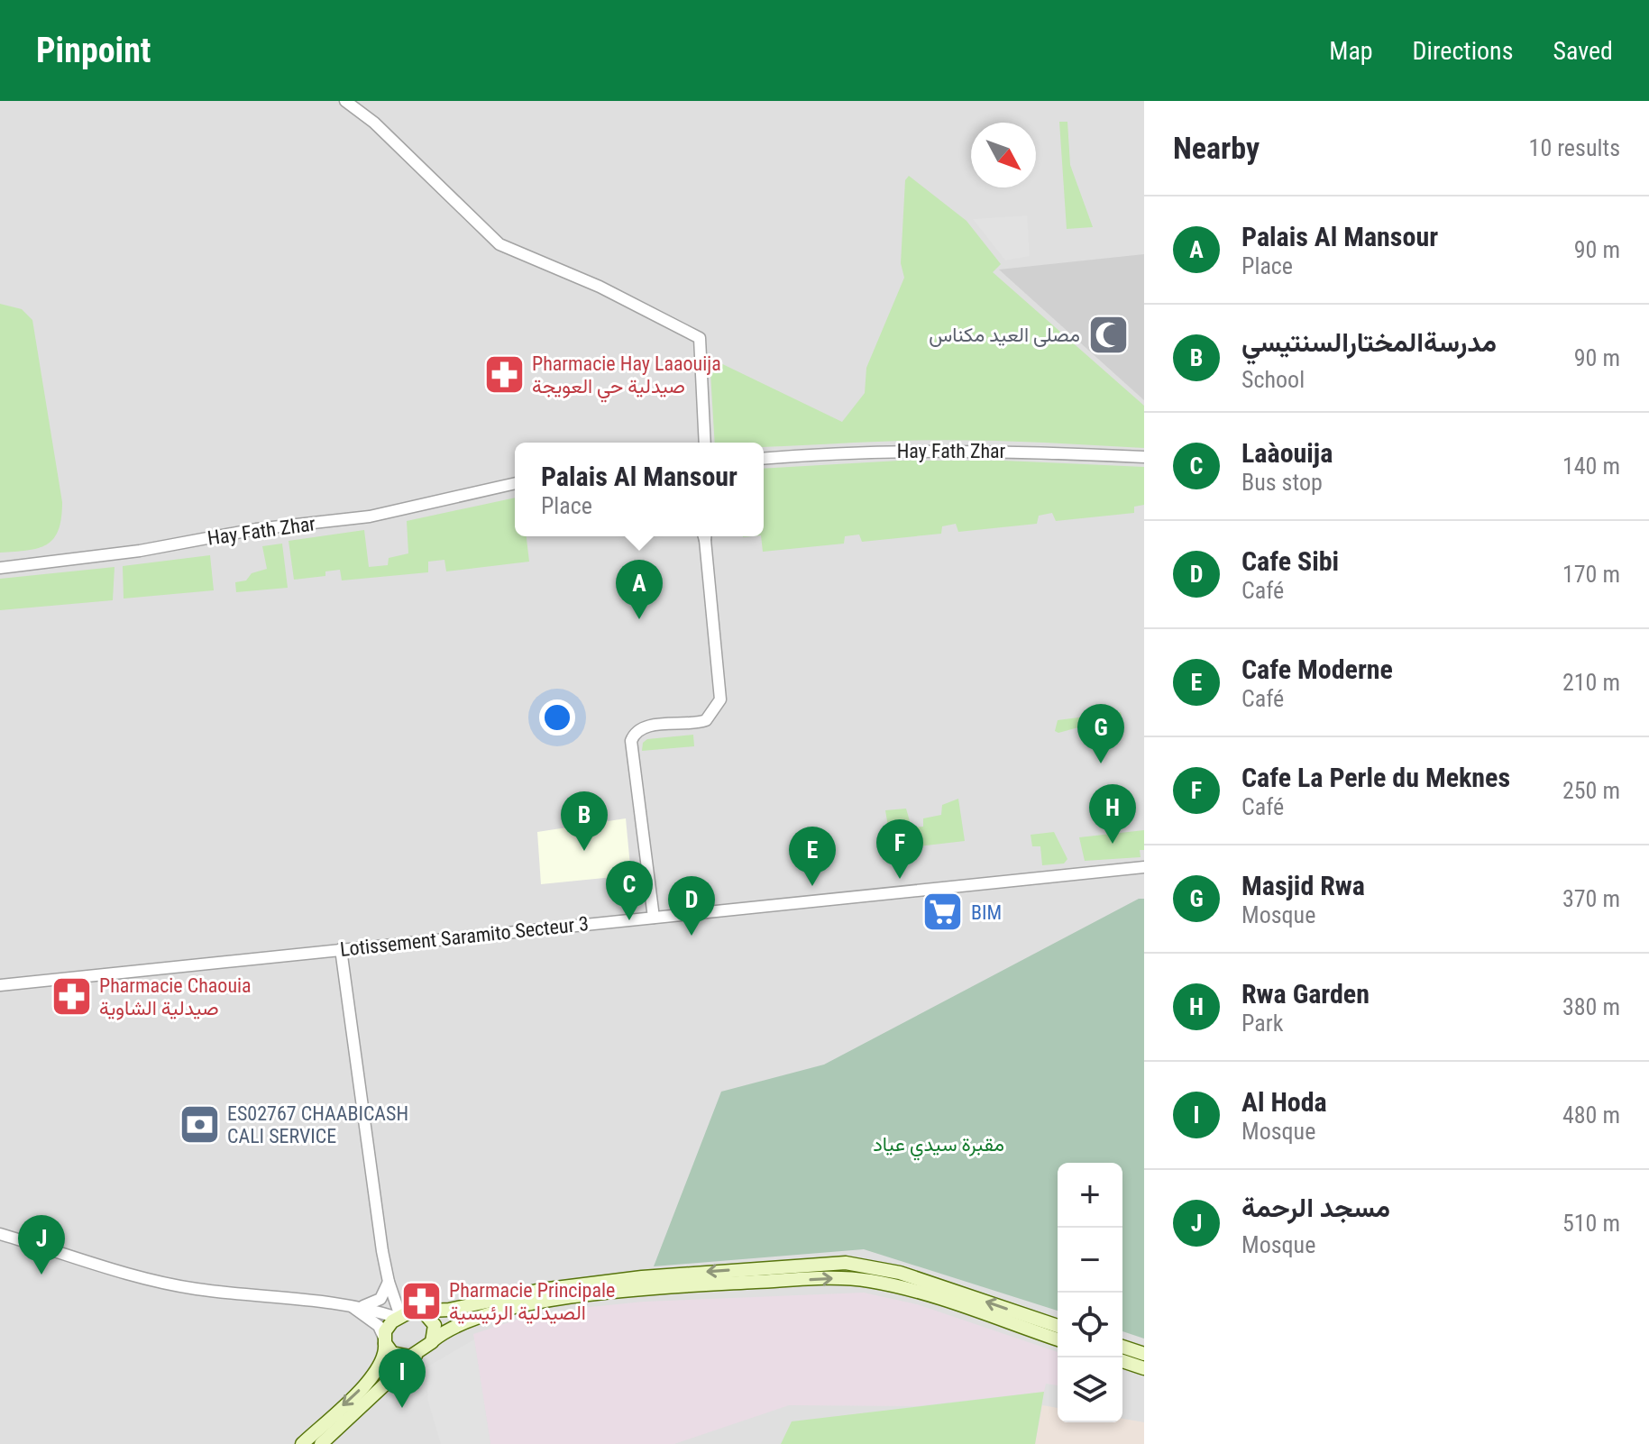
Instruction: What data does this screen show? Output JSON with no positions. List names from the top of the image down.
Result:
{
  "streets": {
    "street": ["Hay Fath Zhar", "Lotissement Saramito Secteur 3"]
  },
  "parks": ["مقبرة سيدي عياد"],
  "places": {
    "mosque": ["مصلى العيد مكناس"],
    "pharmacy": ["Pharmacie Hay Laaouija صيدلية حي العويجة", "Pharmacie Chaouia صيدلية الشاوية", "Pharmacie Principale الصيدلية الرئيسية"],
    "supermarket": ["BIM"],
    "bank": ["ES02767 CHAABICASH CALI SERVICE"]
  },
  "north": "bottom right",
  "page": {
    "header": "Pinpoint",
    "nav": ["Map", "Directions", "Saved"],
    "heading": ["Nearby", "10 results"],
    "list": [
      {
        "mark": "A",
        "name": "Palais Al Mansour",
        "note": "Place",
        "value": "90 m"
      },
      {
        "mark": "B",
        "name": "مدرسةالمختارالسنتيسي",
        "note": "School",
        "value": "90 m"
      },
      {
        "mark": "C",
        "name": "Laàouija",
        "note": "Bus stop",
        "value": "140 m"
      },
      {
        "mark": "D",
        "name": "Cafe Sibi",
        "note": "Café",
        "value": "170 m"
      },
      {
        "mark": "E",
        "name": "Cafe Moderne",
        "note": "Café",
        "value": "210 m"
      },
      {
        "mark": "F",
        "name": "Cafe La Perle du Meknes",
        "note": "Café",
        "value": "250 m"
      },
      {
        "mark": "G",
        "name": "Masjid Rwa",
        "note": "Mosque",
        "value": "370 m"
      },
      {
        "mark": "H",
        "name": "Rwa Garden",
        "note": "Park",
        "value": "380 m"
      },
      {
        "mark": "I",
        "name": "Al Hoda",
        "note": "Mosque",
        "value": "480 m"
      },
      {
        "mark": "J",
        "name": "مسجد الرحمة",
        "note": "Mosque",
        "value": "510 m"
      }
    ],
    "popup": ["Palais Al Mansour", "Place"],
    "pins": [
      "A",
      "G",
      "H",
      "B",
      "F",
      "E",
      "C",
      "D",
      "J",
      "I"
    ],
    "map_buttons": ["+", "−"]
  }
}
